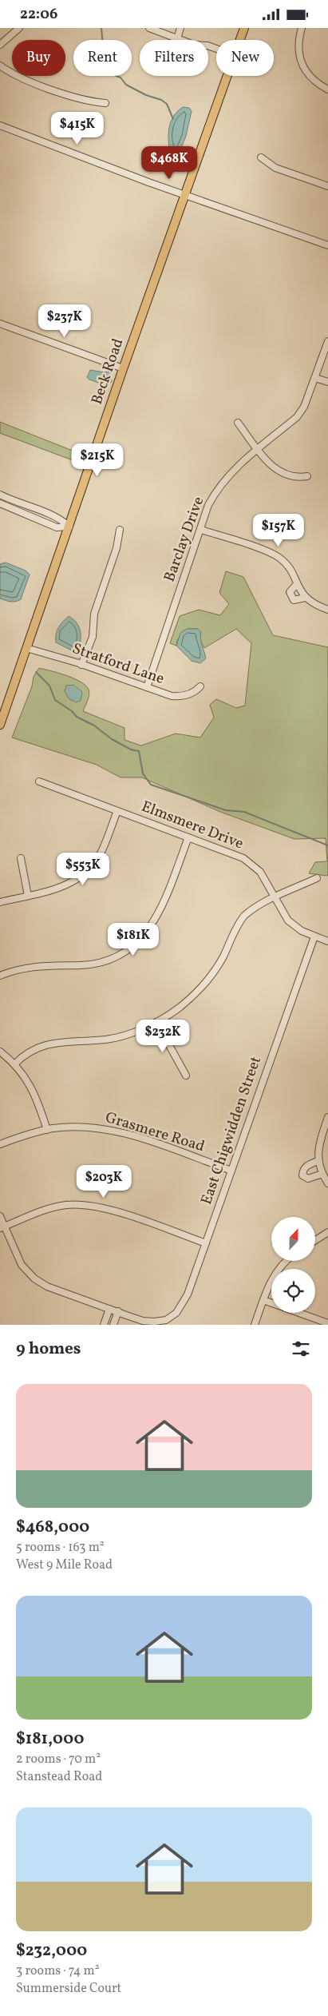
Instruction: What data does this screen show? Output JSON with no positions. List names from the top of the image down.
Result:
{
  "streets": {
    "main road": ["Beck Road"],
    "street": [
      "Barclay Drive",
      "Stratford Lane",
      "Elmsmere Drive",
      "East Chigwidden Street",
      "Grasmere Road"
    ]
  },
  "crossings": [
    ["Beck Road", "Stratford Lane"],
    ["Barclay Drive", "Stratford Lane"],
    ["Elmsmere Drive", "East Chigwidden Street"],
    ["East Chigwidden Street", "Grasmere Road"]
  ],
  "north": "top",
  "page": {
    "status": "22:06",
    "chip": [
      "Buy",
      "Rent",
      "Filters",
      "New"
    ],
    "price": [
      "$415K",
      "$468K",
      "$237K",
      "$215K",
      "$157K",
      "$553K",
      "$181K",
      "$232K",
      "$203K"
    ],
    "heading": "9 homes",
    "list": [
      {
        "name": "$468,000",
        "note": "5 rooms · 163 m² · West 9 Mile Road"
      },
      {
        "name": "$181,000",
        "note": "2 rooms · 70 m² · Stanstead Road"
      },
      {
        "name": "$232,000",
        "note": "3 rooms · 74 m² · Summerside Court"
      }
    ]
  }
}
